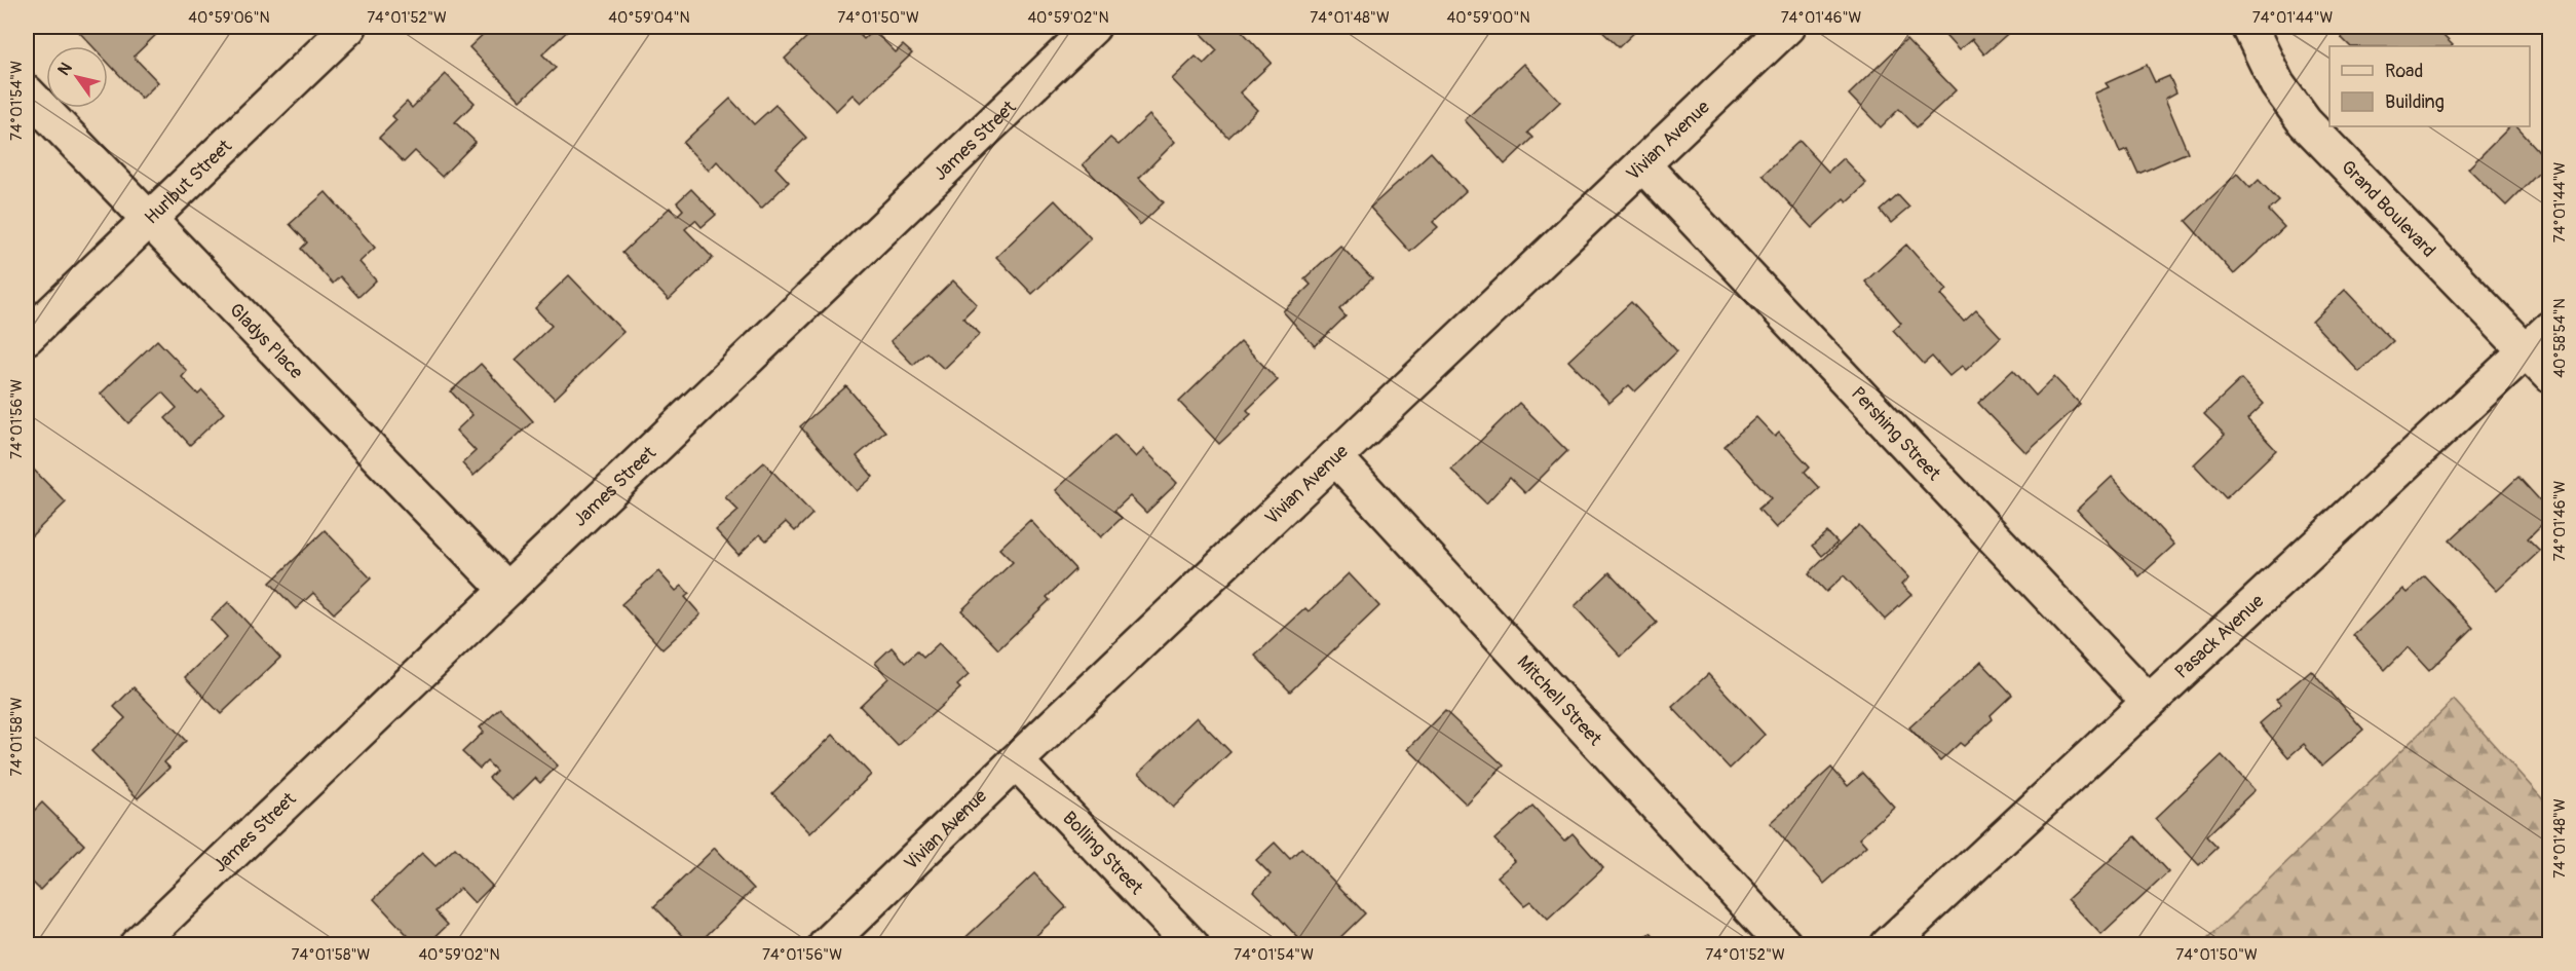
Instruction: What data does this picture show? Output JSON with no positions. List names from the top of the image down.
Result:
{
  "streets": {
    "street": [
      "James Street",
      "Vivian Avenue",
      "Hurlbut Street",
      "Grand Boulevard",
      "Gladys Place",
      "Pershing Street",
      "Pasack Avenue",
      "Mitchell Street",
      "Bolling Street"
    ]
  },
  "crossings": [
    ["James Street", "Gladys Place"],
    ["Vivian Avenue", "Pershing Street"],
    ["Vivian Avenue", "Mitchell Street"],
    ["Vivian Avenue", "Bolling Street"],
    ["Hurlbut Street", "Gladys Place"],
    ["Grand Boulevard", "Pasack Avenue"],
    ["Pershing Street", "Pasack Avenue"]
  ],
  "legend": ["Road", "Building"],
  "north": "top left",
  "coordinates": [
    "40°59'06\"N",
    "74°01'52\"W",
    "40°59'04\"N",
    "74°01'50\"W",
    "40°59'02\"N",
    "74°01'48\"W",
    "40°59'00\"N",
    "74°01'46\"W",
    "74°01'44\"W",
    "74°01'54\"W",
    "40°58'54\"N",
    "74°01'56\"W",
    "74°01'58\"W"
  ]
}
